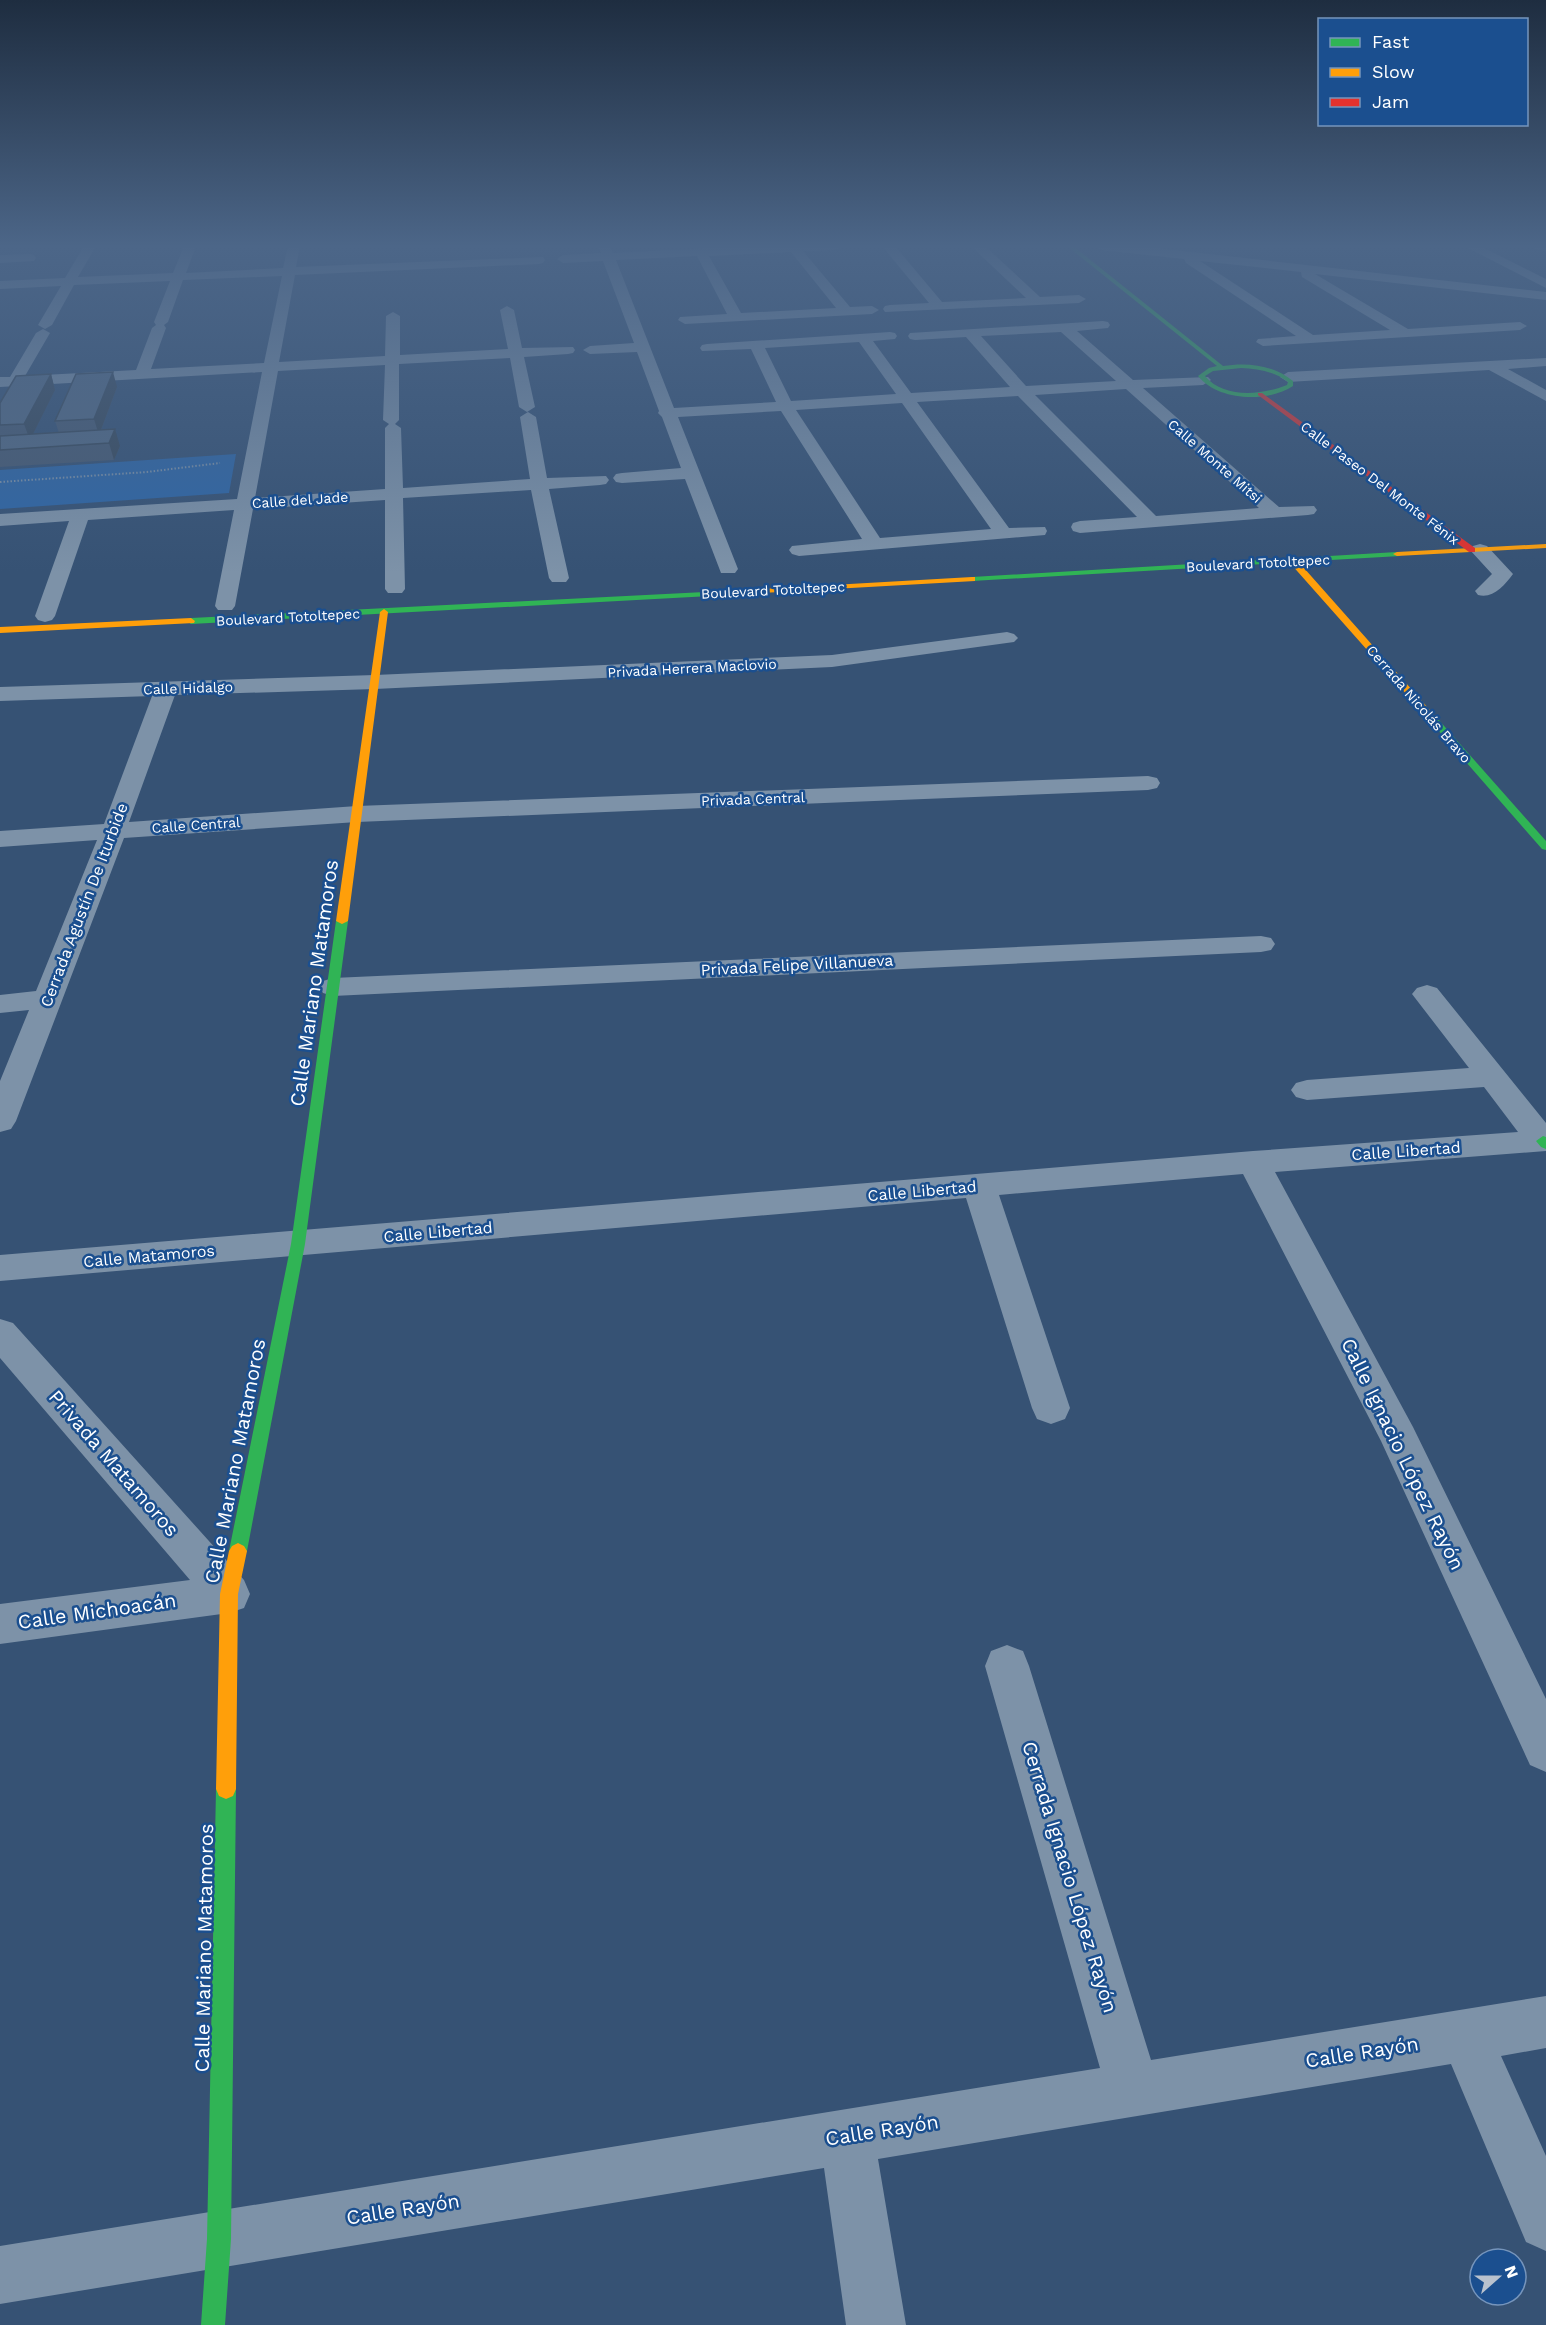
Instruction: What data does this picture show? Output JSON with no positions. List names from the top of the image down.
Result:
{
  "streets": {
    "street": [
      "Calle Monte Mitsi",
      "Calle Paseo Del Monte Fénix",
      "Calle del Jade",
      "Boulevard Totoltepec",
      "Privada Herrera Maclovio",
      "Calle Hidalgo",
      "Cerrada Nicolás Bravo",
      "Privada Central",
      "Calle Central",
      "Cerrada Agustín De Iturbide",
      "Privada Felipe Villanueva",
      "Calle Mariano Matamoros",
      "Calle Libertad",
      "Calle Matamoros",
      "Calle Ignacio López Rayón",
      "Privada Matamoros",
      "Calle Michoacán",
      "Cerrada Ignacio López Rayón",
      "Calle Rayón"
    ]
  },
  "crossings": [
    ["Calle Paseo Del Monte Fénix", "Boulevard Totoltepec"],
    ["Boulevard Totoltepec", "Cerrada Nicolás Bravo"],
    ["Boulevard Totoltepec", "Calle Mariano Matamoros"],
    ["Privada Herrera Maclovio", "Calle Hidalgo"],
    ["Privada Herrera Maclovio", "Calle Mariano Matamoros"],
    ["Calle Hidalgo", "Cerrada Agustín De Iturbide"],
    ["Calle Hidalgo", "Calle Mariano Matamoros"],
    ["Privada Central", "Calle Central"],
    ["Privada Central", "Calle Mariano Matamoros"],
    ["Calle Central", "Cerrada Agustín De Iturbide"],
    ["Calle Central", "Calle Mariano Matamoros"],
    ["Privada Felipe Villanueva", "Calle Mariano Matamoros"],
    ["Calle Mariano Matamoros", "Calle Libertad"],
    ["Calle Mariano Matamoros", "Calle Matamoros"],
    ["Calle Mariano Matamoros", "Privada Matamoros"],
    ["Calle Mariano Matamoros", "Calle Michoacán"],
    ["Calle Mariano Matamoros", "Calle Rayón"],
    ["Calle Libertad", "Calle Matamoros"],
    ["Calle Libertad", "Calle Ignacio López Rayón"],
    ["Privada Matamoros", "Calle Michoacán"],
    ["Cerrada Ignacio López Rayón", "Calle Rayón"]
  ],
  "legend": ["Fast", "Slow", "Jam"],
  "north": "right"
}
